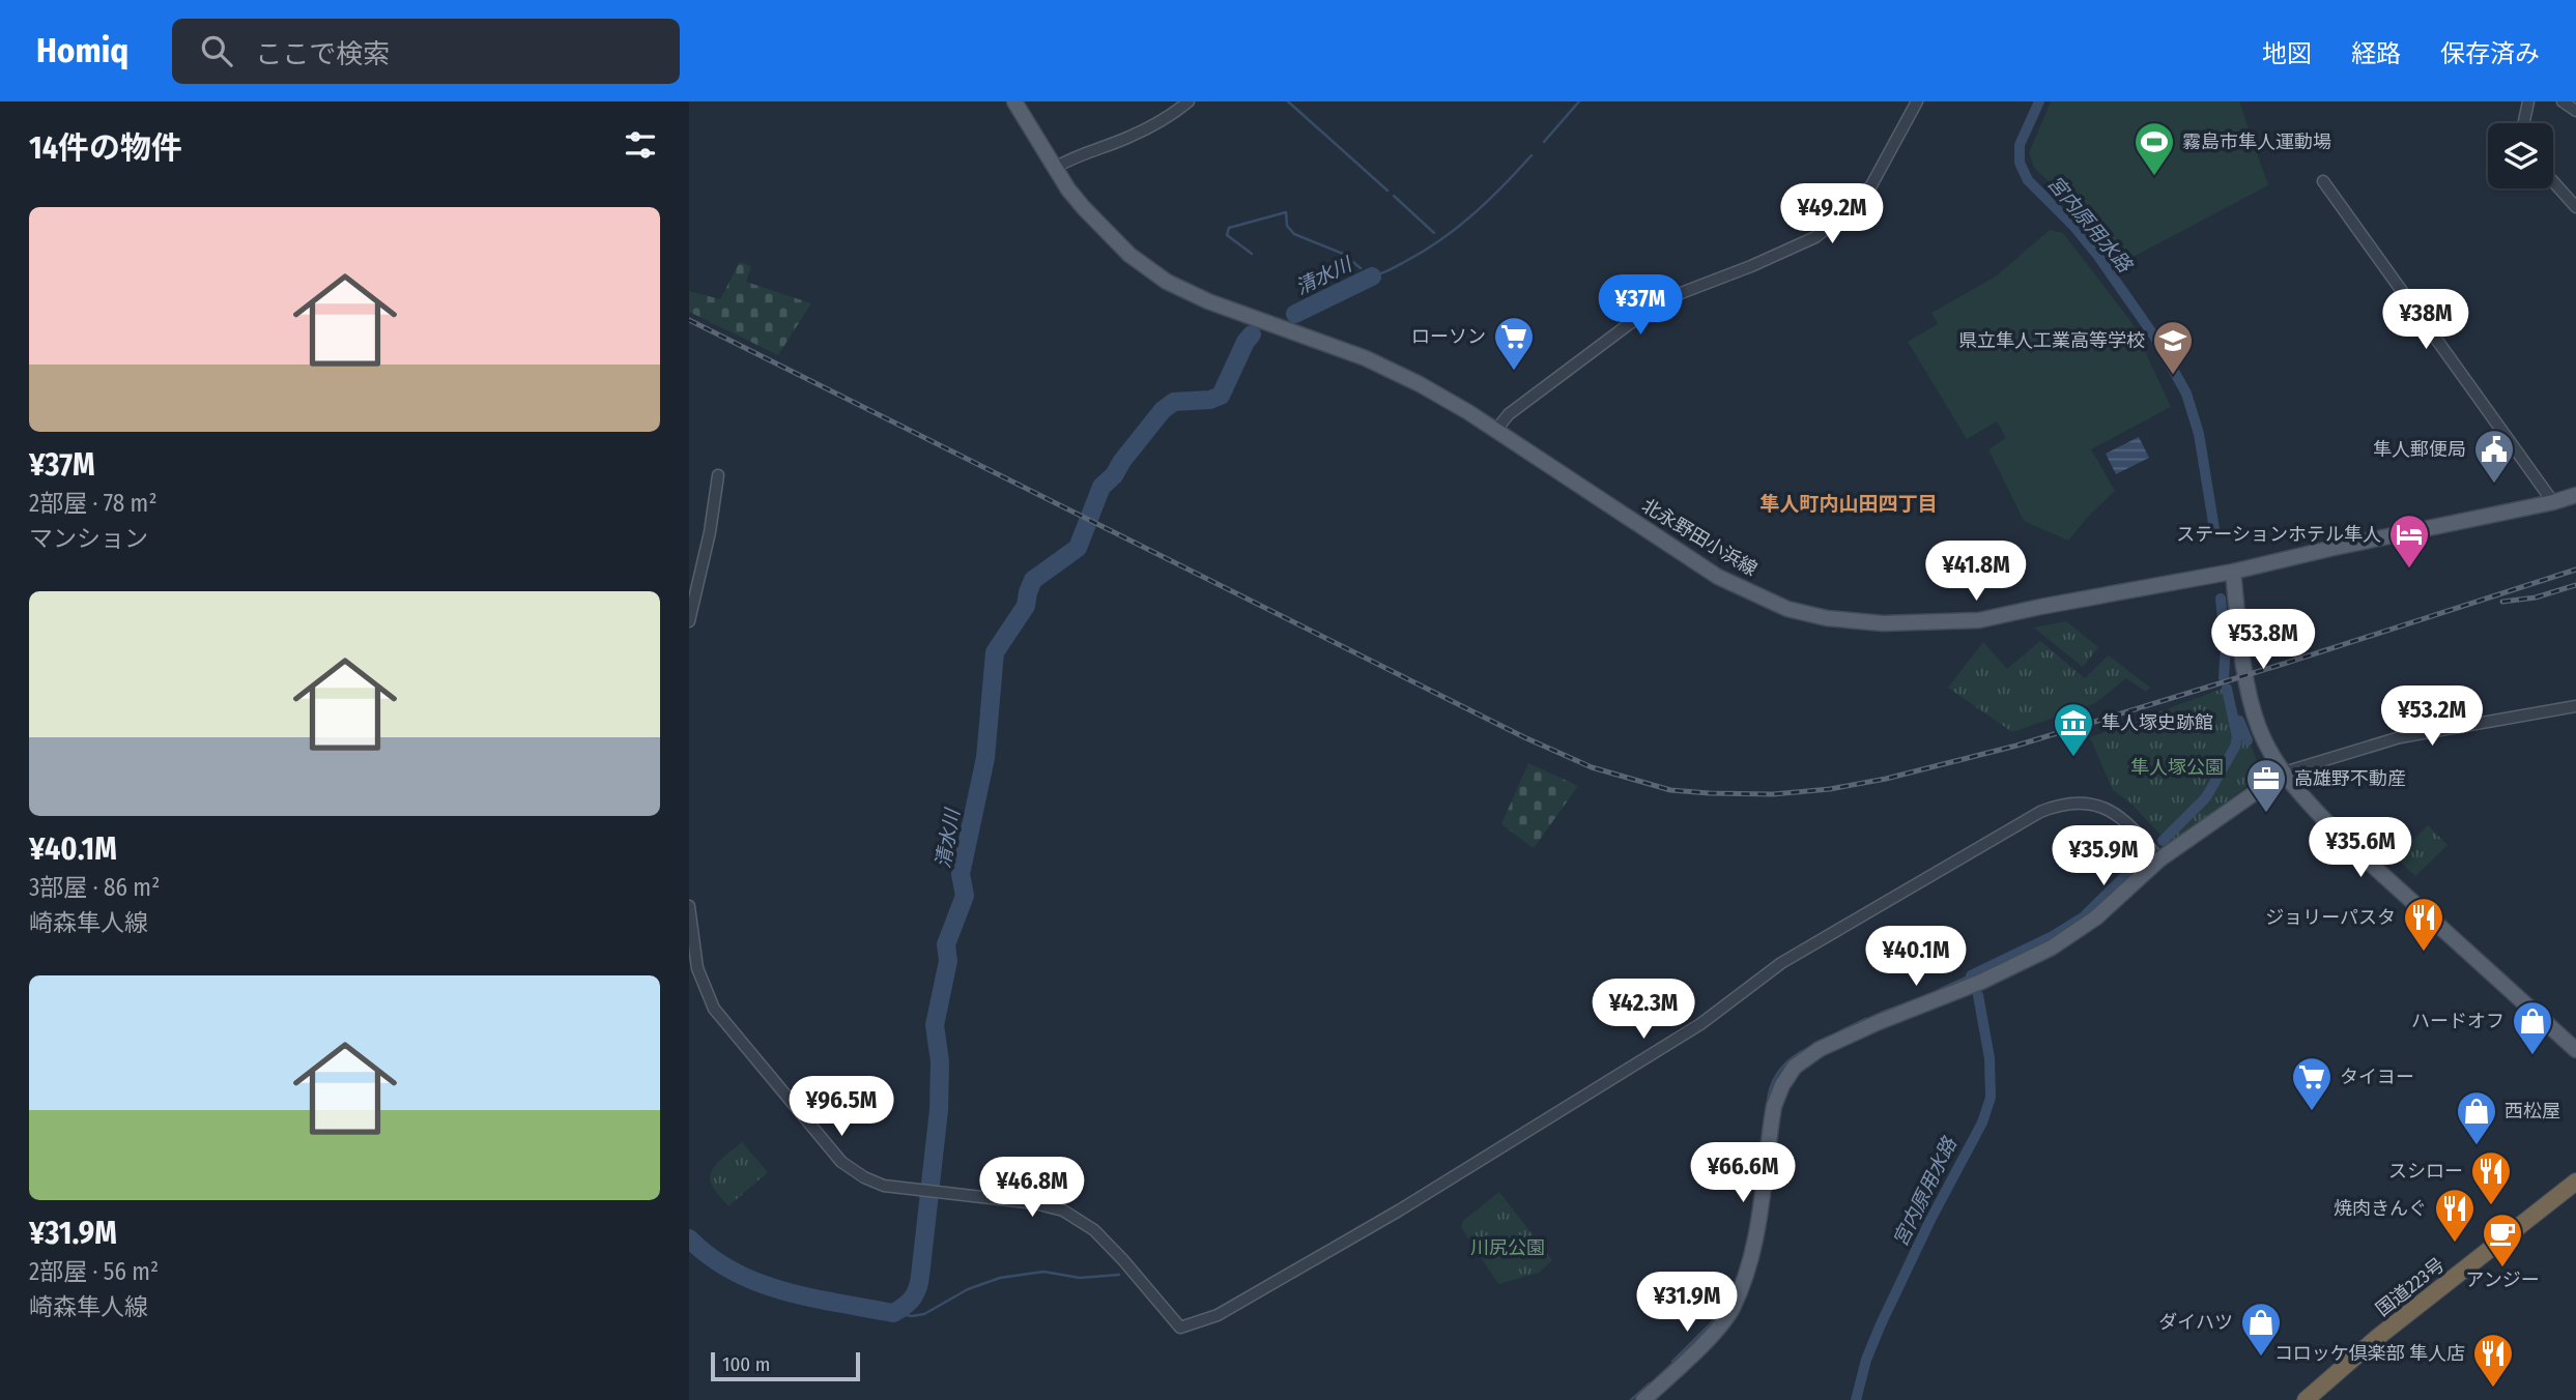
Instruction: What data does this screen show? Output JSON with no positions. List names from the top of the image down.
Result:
{
  "streets": {
    "highway": ["国道223号"],
    "main road": ["北永野田小浜線"]
  },
  "districts": ["隼人町内山田四丁目"],
  "water": ["宮内原用水路", "清水川"],
  "parks": ["隼人塚公園", "川尻公園"],
  "places": {
    "sports": ["霧島市隼人運動場"],
    "supermarket": ["ローソン", "タイヨー"],
    "school or university": ["県立隼人工業高等学校"],
    "public building": ["隼人郵便局"],
    "hotel": ["ステーションホテル隼人"],
    "museum": ["隼人塚史跡館"],
    "office": ["高雄野不動産"],
    "restaurant": [
      "ジョリーパスタ",
      "スシロー",
      "焼肉きんぐ",
      "コロッケ倶楽部 隼人店"
    ],
    "shop": ["ハードオフ", "西松屋", "ダイハツ"],
    "cafe": ["アンジー"]
  },
  "scale_bar": "100 m",
  "page": {
    "header": "Homiq",
    "search": "ここで検索",
    "nav": ["地図", "経路", "保存済み"],
    "heading": "14件の物件",
    "price": [
      "¥49.2M",
      "¥37M",
      "¥38M",
      "¥41.8M",
      "¥53.8M",
      "¥53.2M",
      "¥35.6M",
      "¥35.9M",
      "¥40.1M",
      "¥42.3M",
      "¥96.5M",
      "¥66.6M",
      "¥46.8M",
      "¥31.9M"
    ],
    "list": [
      {
        "name": "¥37M",
        "note": "2部屋 · 78 m² · マンション"
      },
      {
        "name": "¥40.1M",
        "note": "3部屋 · 86 m² · 崎森隼人線"
      },
      {
        "name": "¥31.9M",
        "note": "2部屋 · 56 m² · 崎森隼人線"
      }
    ],
    "scale": "100 m"
  }
}
